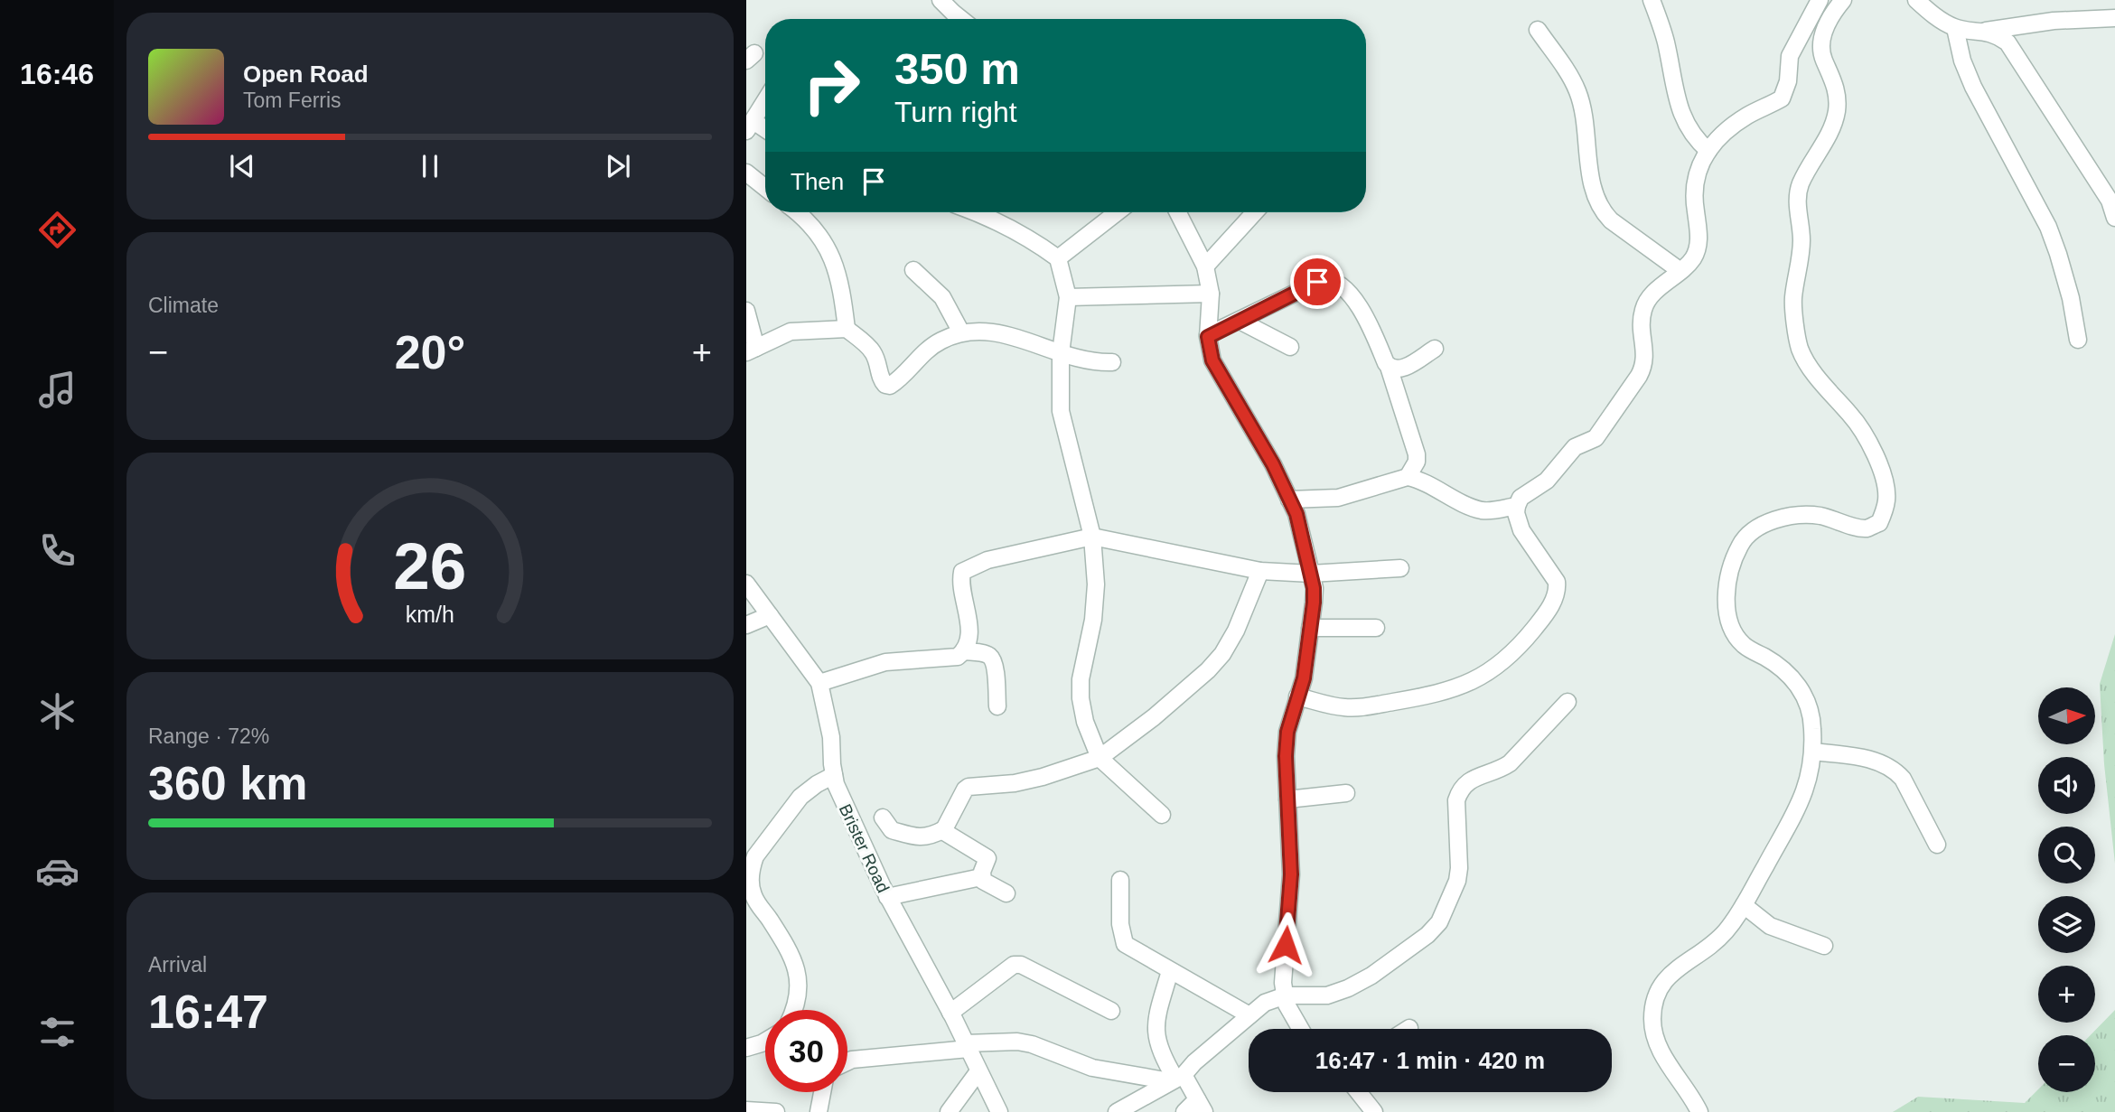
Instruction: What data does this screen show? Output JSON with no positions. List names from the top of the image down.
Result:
{
  "streets": {
    "street": ["Brister Road"]
  },
  "north": "right",
  "page": {
    "tabs": "16:46",
    "turn": ["350 m", "Turn right"],
    "song": ["Open Road", "Tom Ferris"],
    "then": "Then",
    "tile": [
      "Climate",
      ["Range · 72%", "360 km"],
      ["Arrival", "16:47"]
    ],
    "heat": ["−", "20°", "+"],
    "map_buttons": ["+", "−"],
    "limit": "30",
    "trip": "16:47 · 1 min · 420 m",
    "gauge": ["26", "km/h"]
  }
}
